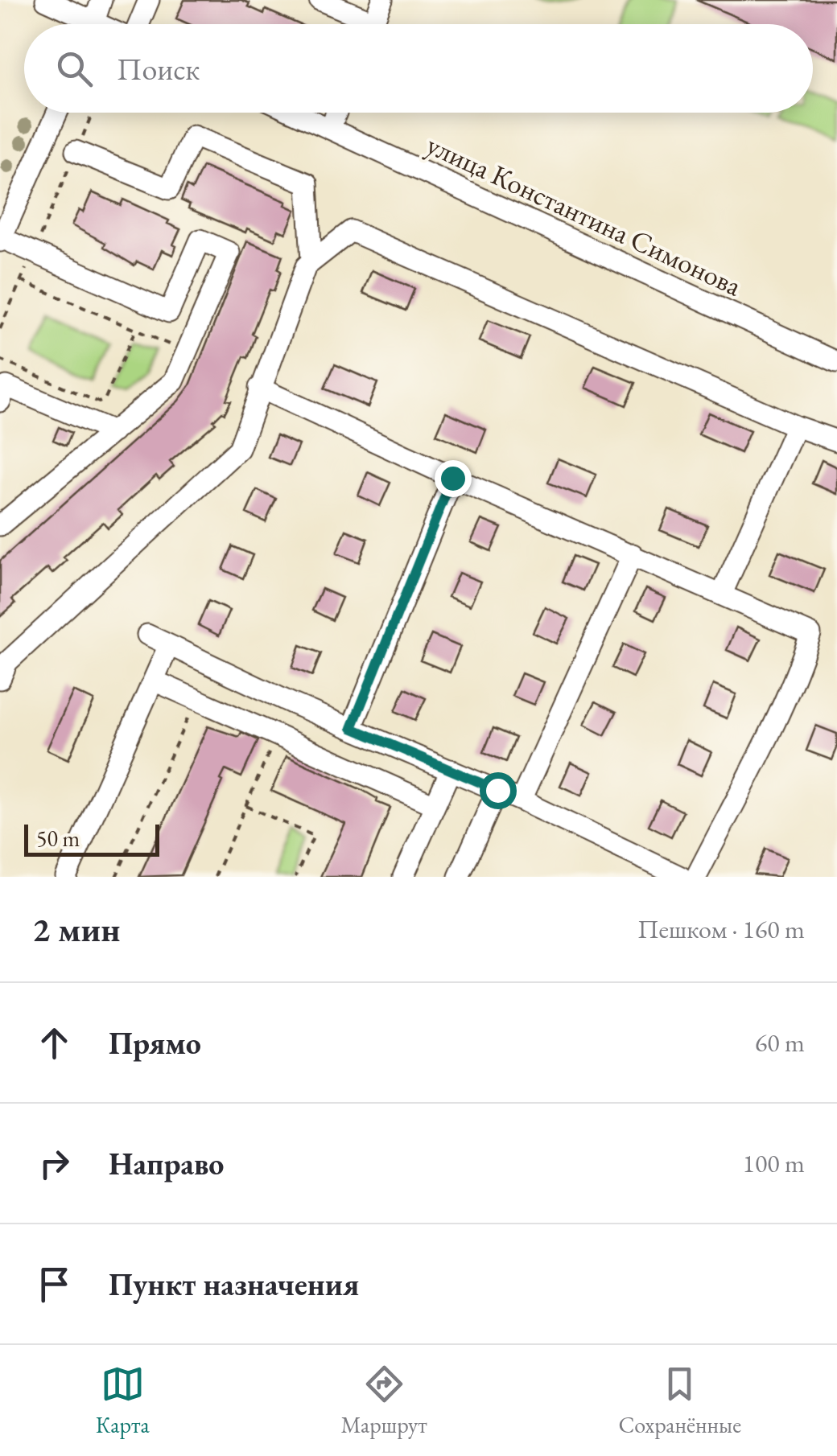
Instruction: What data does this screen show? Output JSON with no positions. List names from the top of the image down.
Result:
{
  "streets": {
    "street": ["улица Константина Симонова"]
  },
  "scale_bar": "50 m",
  "page": {
    "search": "Поиск",
    "scale": "50 m",
    "heading": ["2 мин", "Пешком · 160 m"],
    "list": [
      ["Прямо", "60 m"],
      ["Направо", "100 m"],
      "Пункт назначения"
    ],
    "nav": ["Карта", "Маршрут", "Сохранённые"]
  }
}
